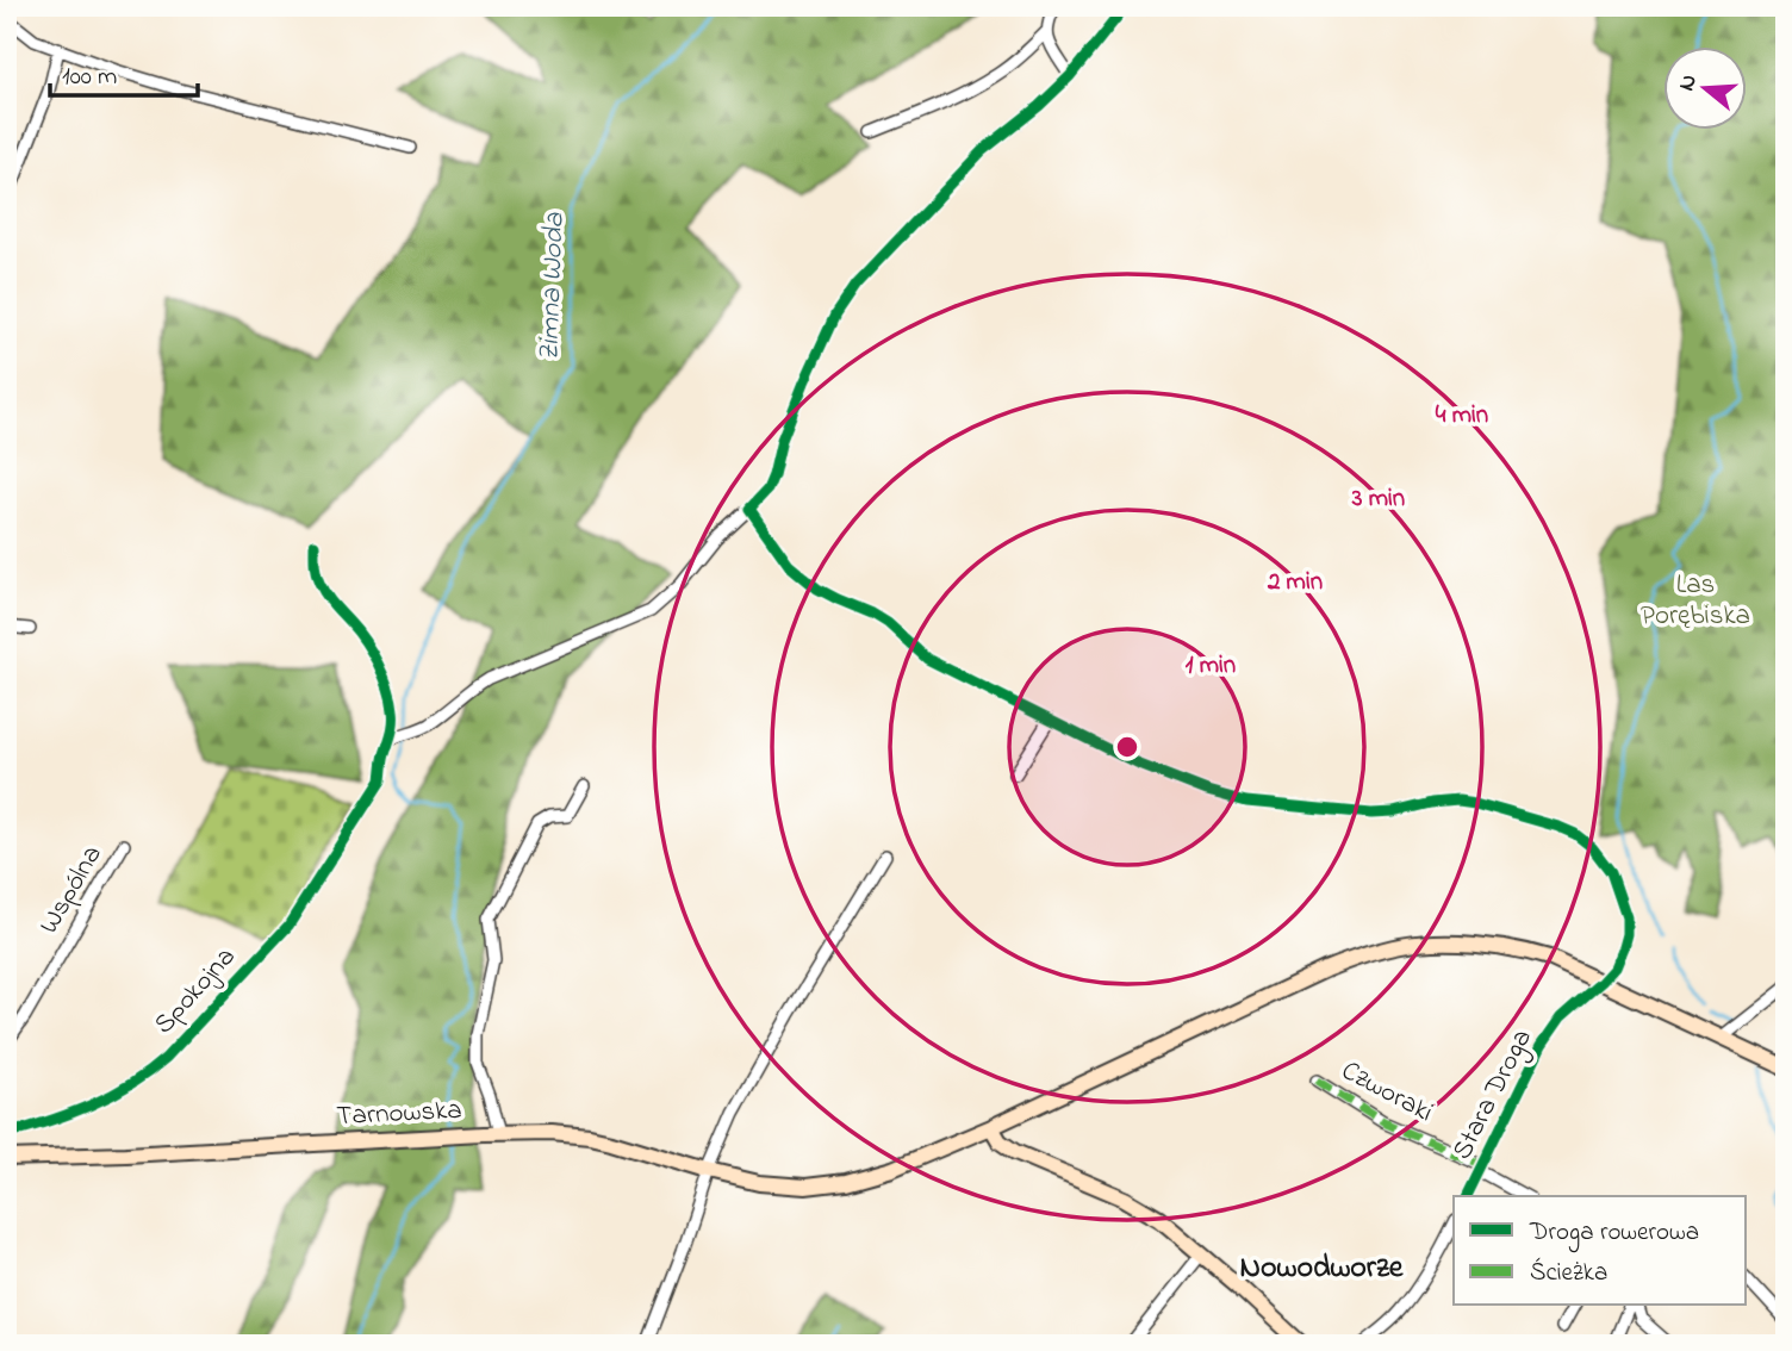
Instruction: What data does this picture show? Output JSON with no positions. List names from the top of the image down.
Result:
{
  "streets": {
    "main road": ["Tarnowska"],
    "street": [
      "Wspólna",
      "Spokojna",
      "Czworaki",
      "Stara Droga"
    ]
  },
  "crossings": [
    ["Czworaki", "Stara Droga"],
    ["Stara Droga", "Tarnowska"]
  ],
  "districts": ["Nowodworze"],
  "water": ["Zimna Woda"],
  "parks": ["Las Porębiska"],
  "legend": ["Droga rowerowa", "Ścieżka"],
  "scale_bar": "100 m",
  "north": "left",
  "rings": [
    "4 min",
    "3 min",
    "2 min",
    "1 min"
  ]
}
